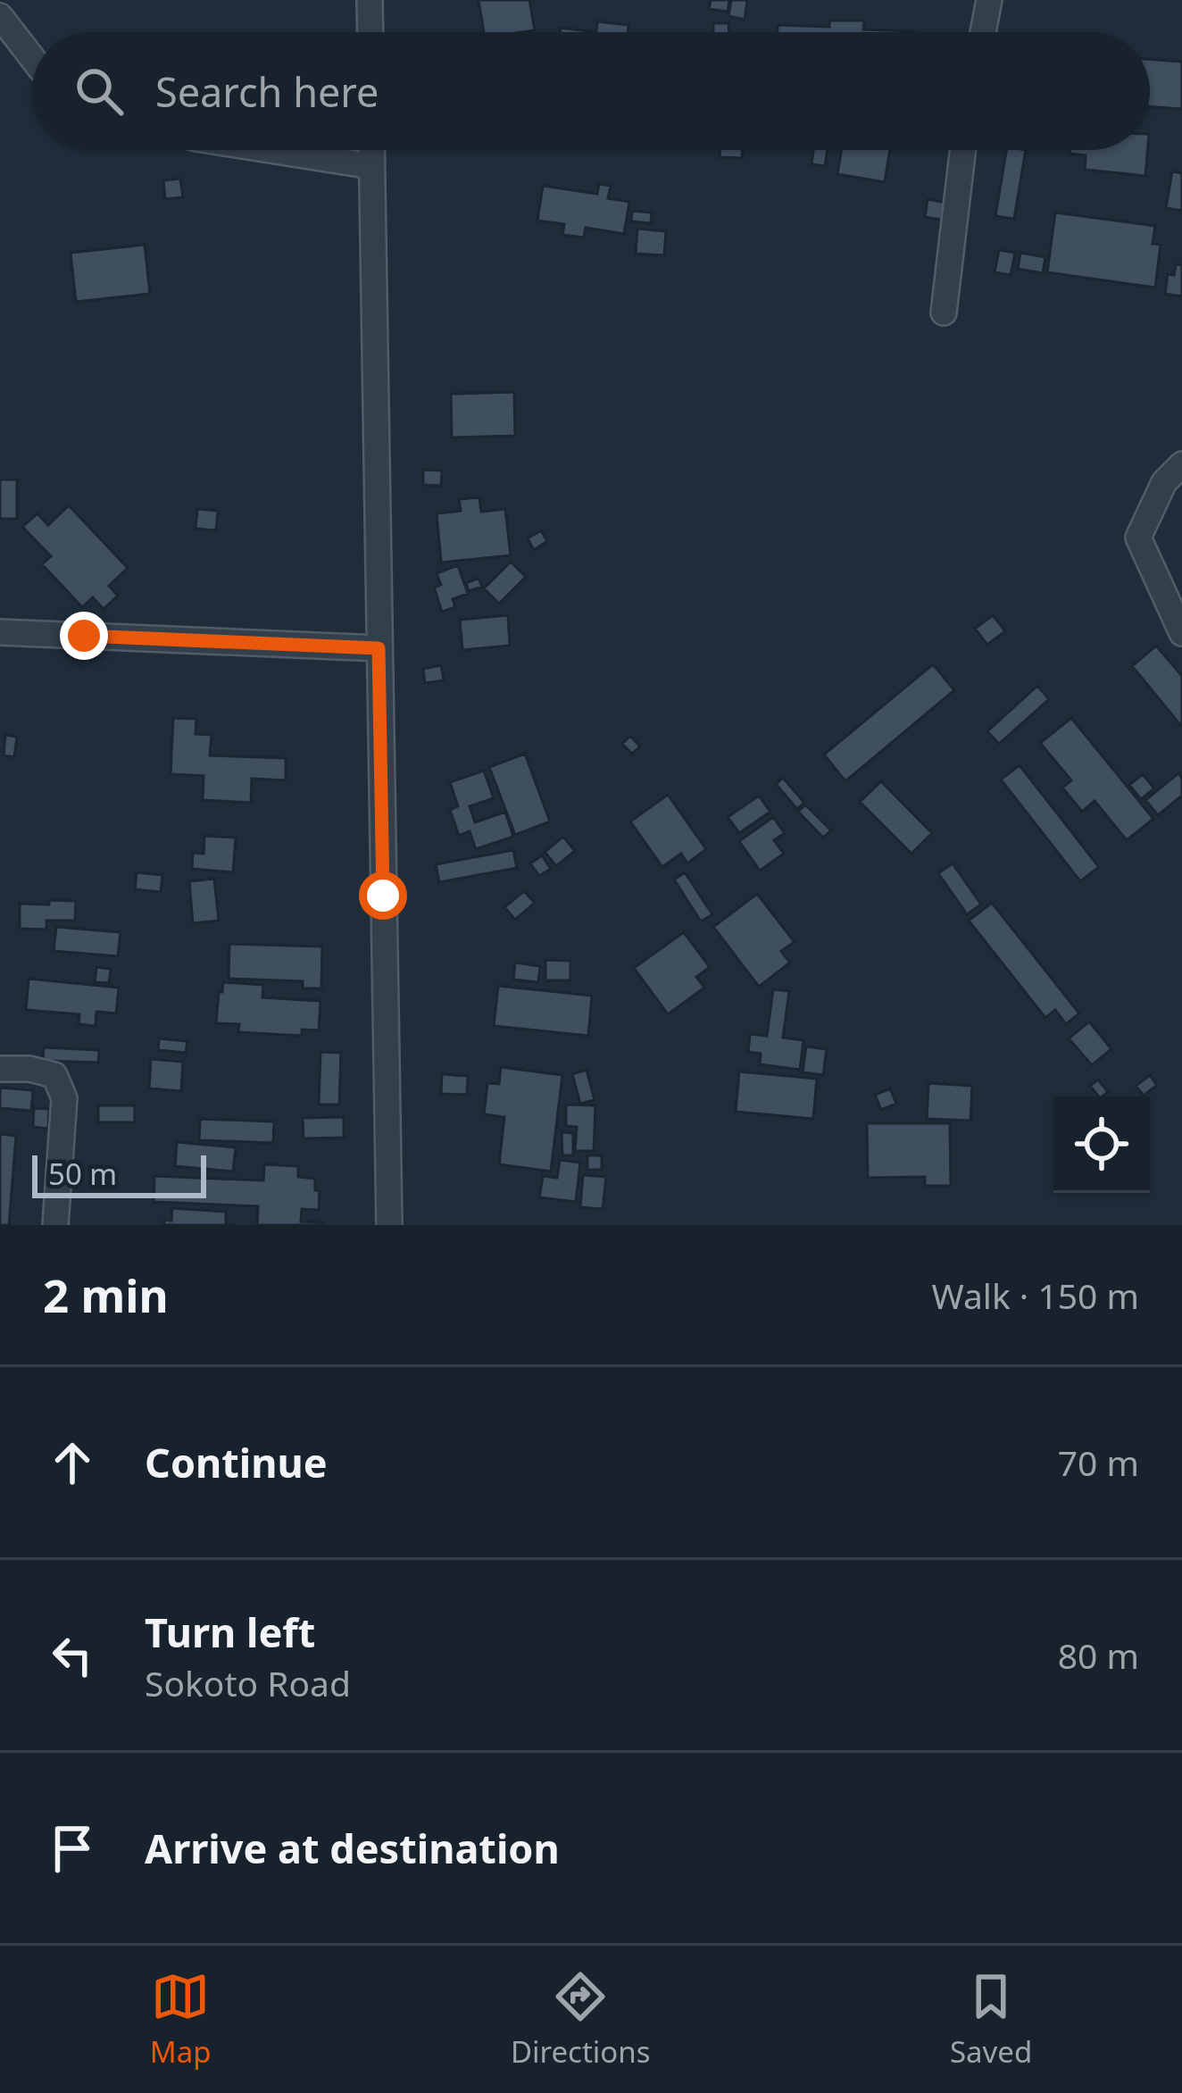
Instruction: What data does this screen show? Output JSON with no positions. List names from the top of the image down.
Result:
{
  "scale_bar": "50 m",
  "page": {
    "search": "Search here",
    "scale": "50 m",
    "heading": ["2 min", "Walk · 150 m"],
    "list": [
      ["Continue", "70 m"],
      ["Turn left", "Sokoto Road", "80 m"],
      "Arrive at destination"
    ],
    "nav": ["Map", "Directions", "Saved"]
  }
}
